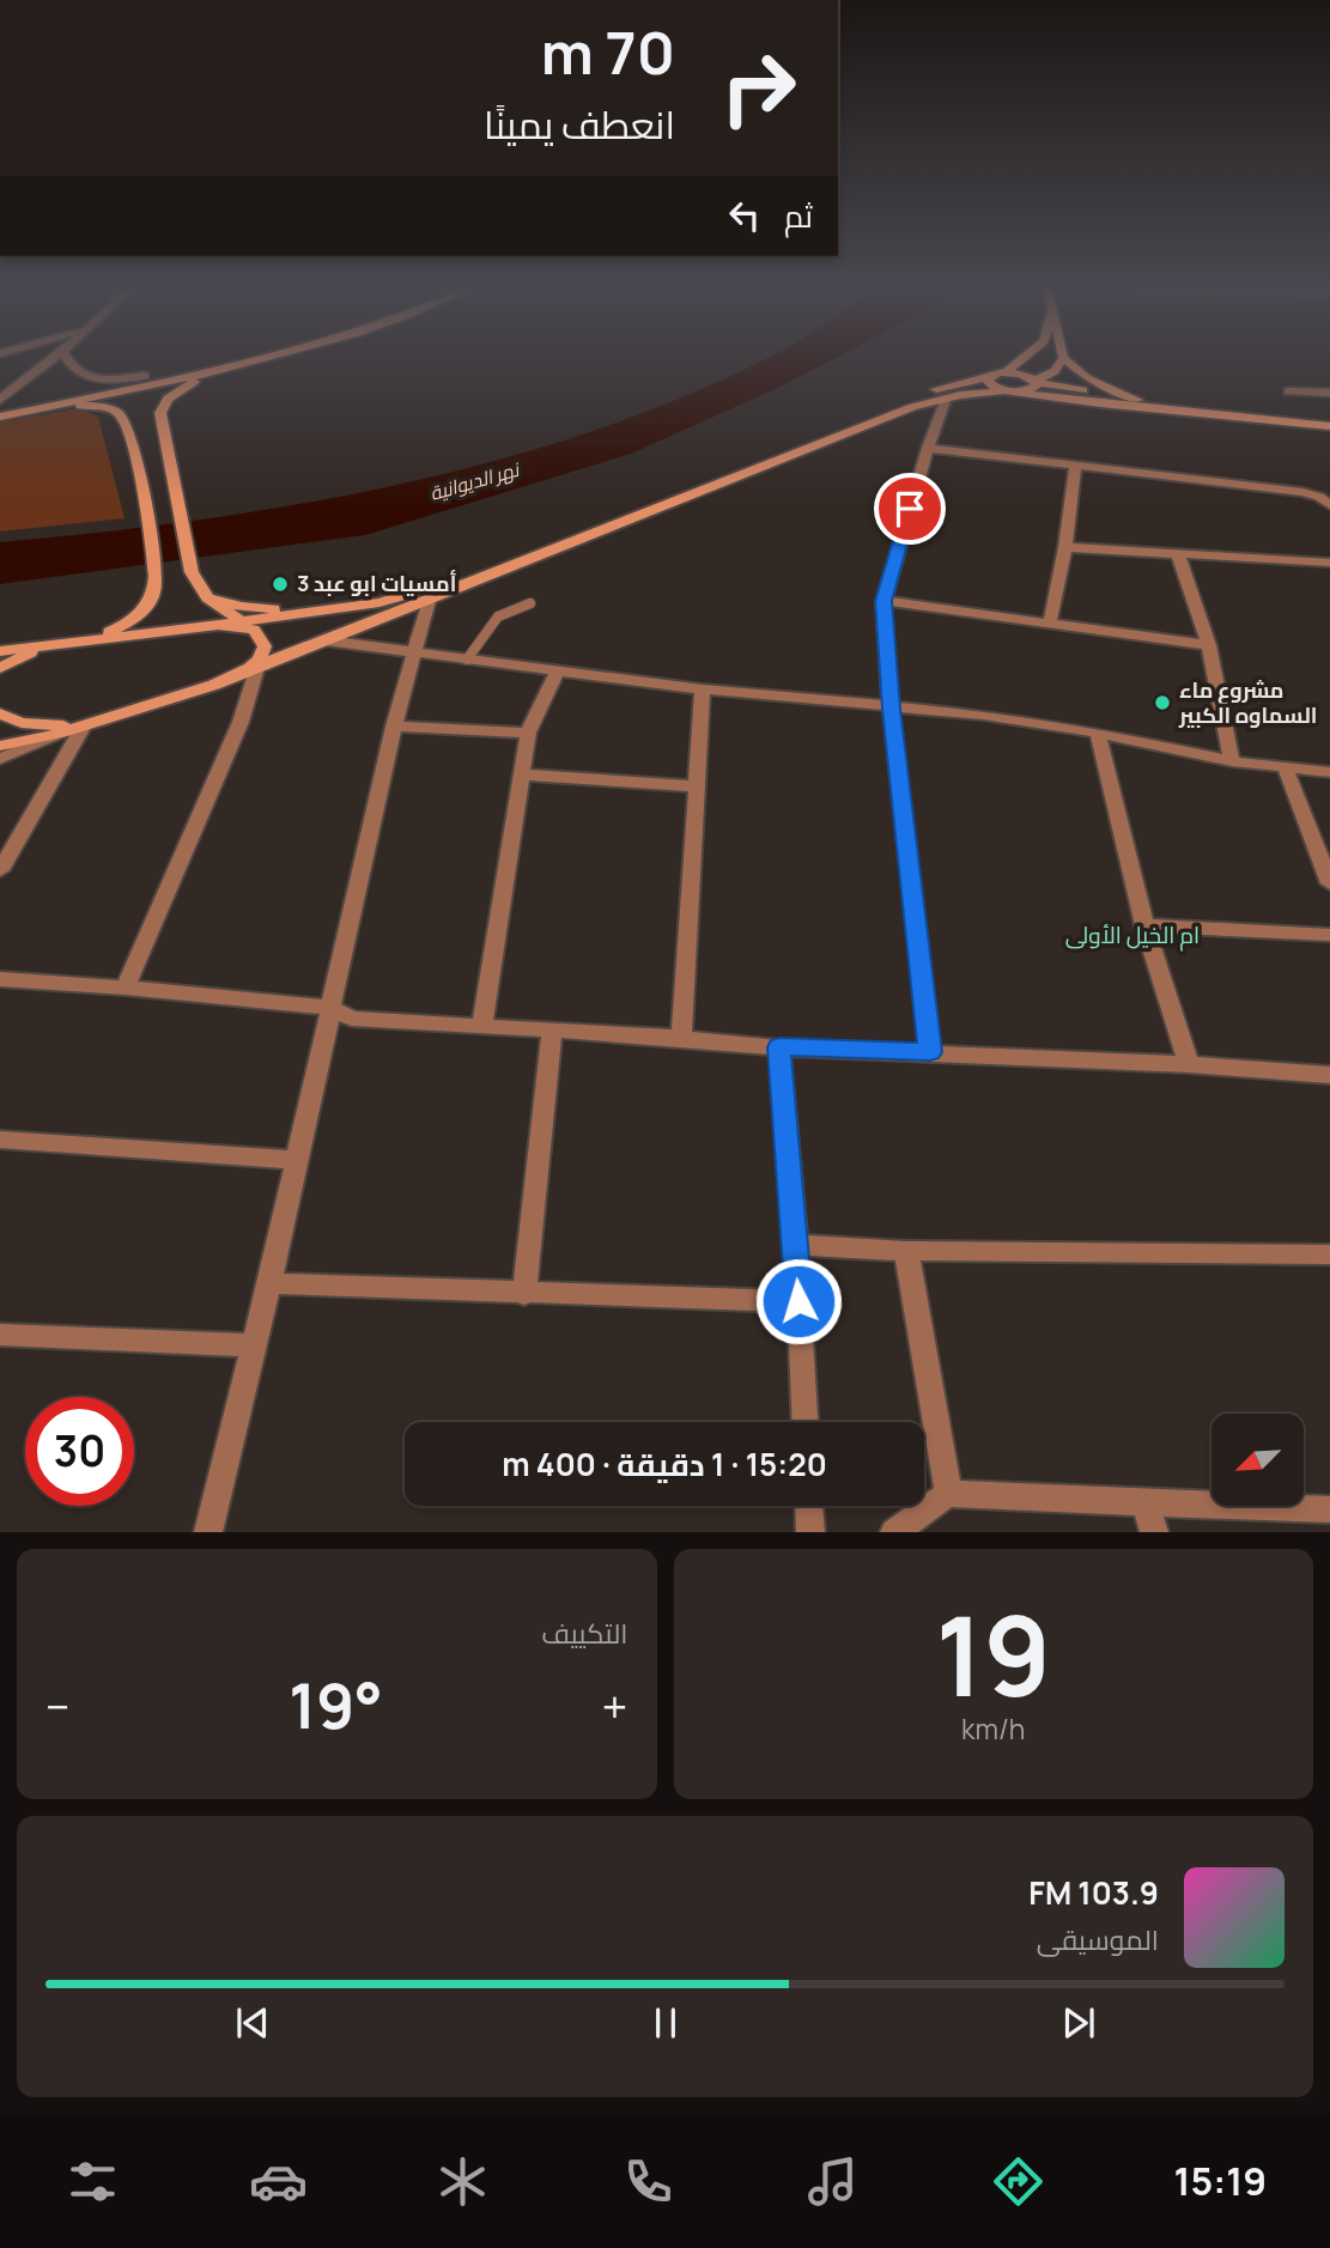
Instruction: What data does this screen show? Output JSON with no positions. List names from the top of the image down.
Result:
{
  "districts": ["ام الخيل الأولى"],
  "water": ["نهر الديوانية"],
  "places": ["أمسيات ابو عبد 3", "مشروع ماء السماوه الكبير"],
  "north": "bottom left",
  "page": {
    "turn": ["70 m", "انعطف يمينًا"],
    "then": "ثم",
    "limit": "30",
    "trip": "15:20 · 1 دقيقة · 400 m",
    "tile": [
      ["19", "km/h"],
      "التكييف"
    ],
    "heat": ["−", "19°", "+"],
    "song": ["103.9 FM", "الموسيقى"],
    "tabs": "15:19"
  }
}
